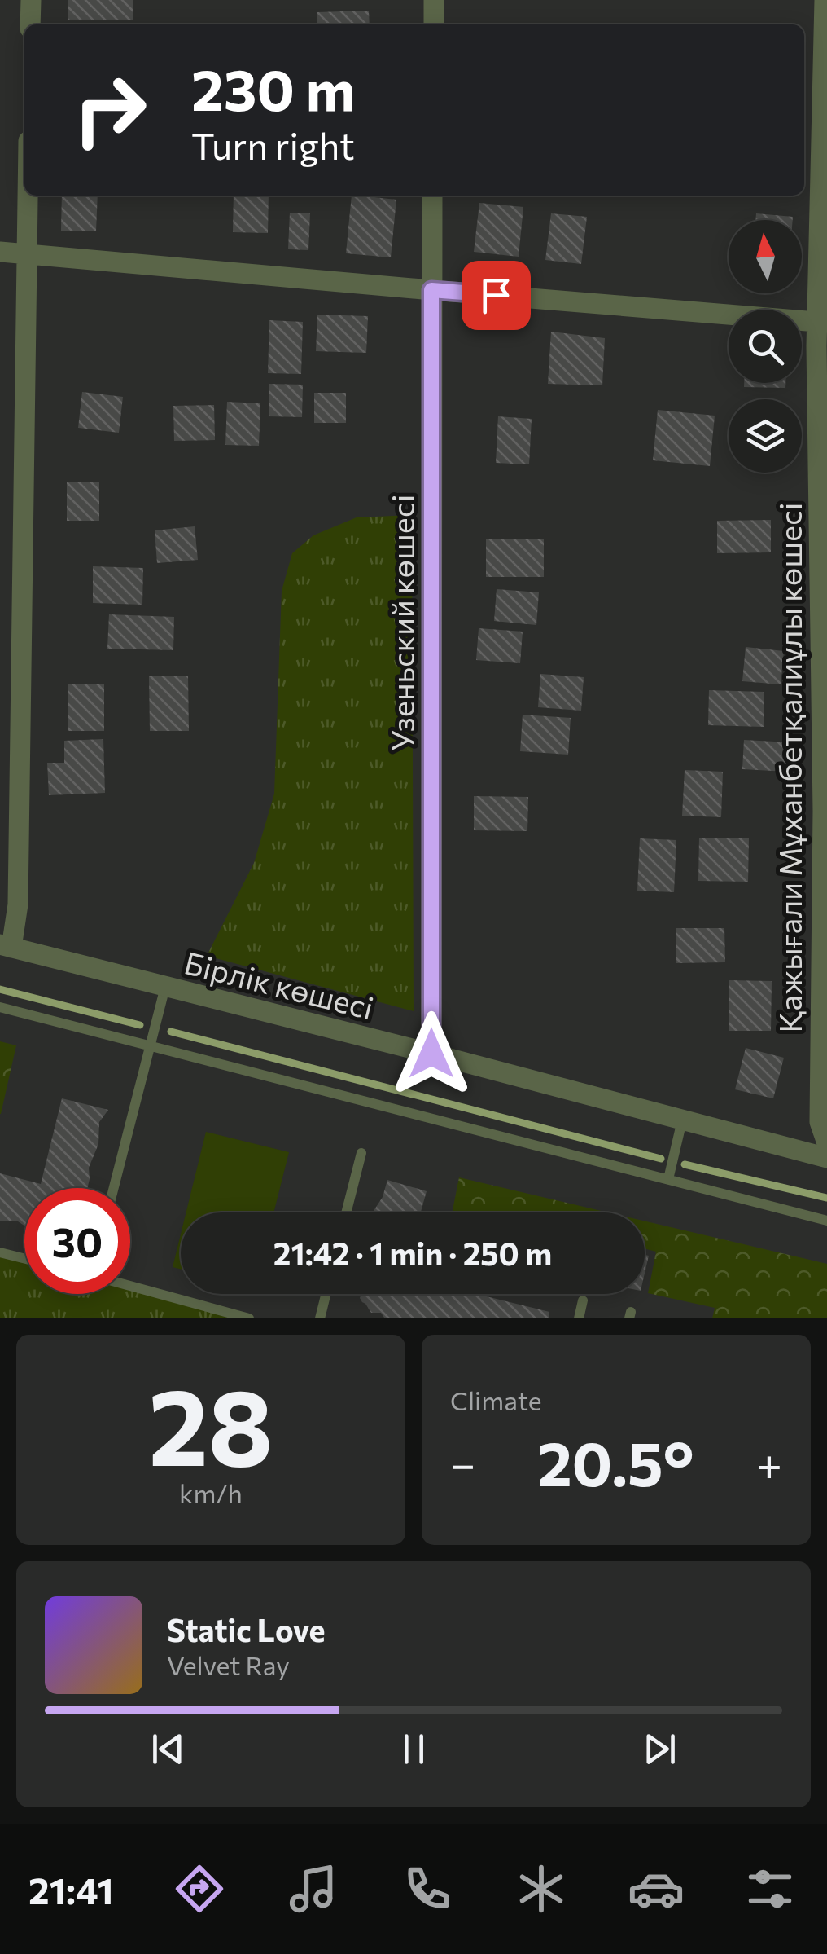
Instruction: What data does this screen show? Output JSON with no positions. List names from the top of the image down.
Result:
{
  "streets": {
    "street": ["Узеньский көшесі", "Қажығали Мұханбетқалиұлы көшесі", "Бірлік көшесі"]
  },
  "crossings": [
    ["Узеньский көшесі", "Бірлік көшесі"]
  ],
  "north": "top",
  "page": {
    "turn": ["230 m", "Turn right"],
    "limit": "30",
    "trip": "21:42 · 1 min · 250 m",
    "tile": [
      ["28", "km/h"],
      "Climate"
    ],
    "heat": ["−", "20.5°", "+"],
    "song": ["Static Love", "Velvet Ray"],
    "tabs": "21:41"
  }
}
